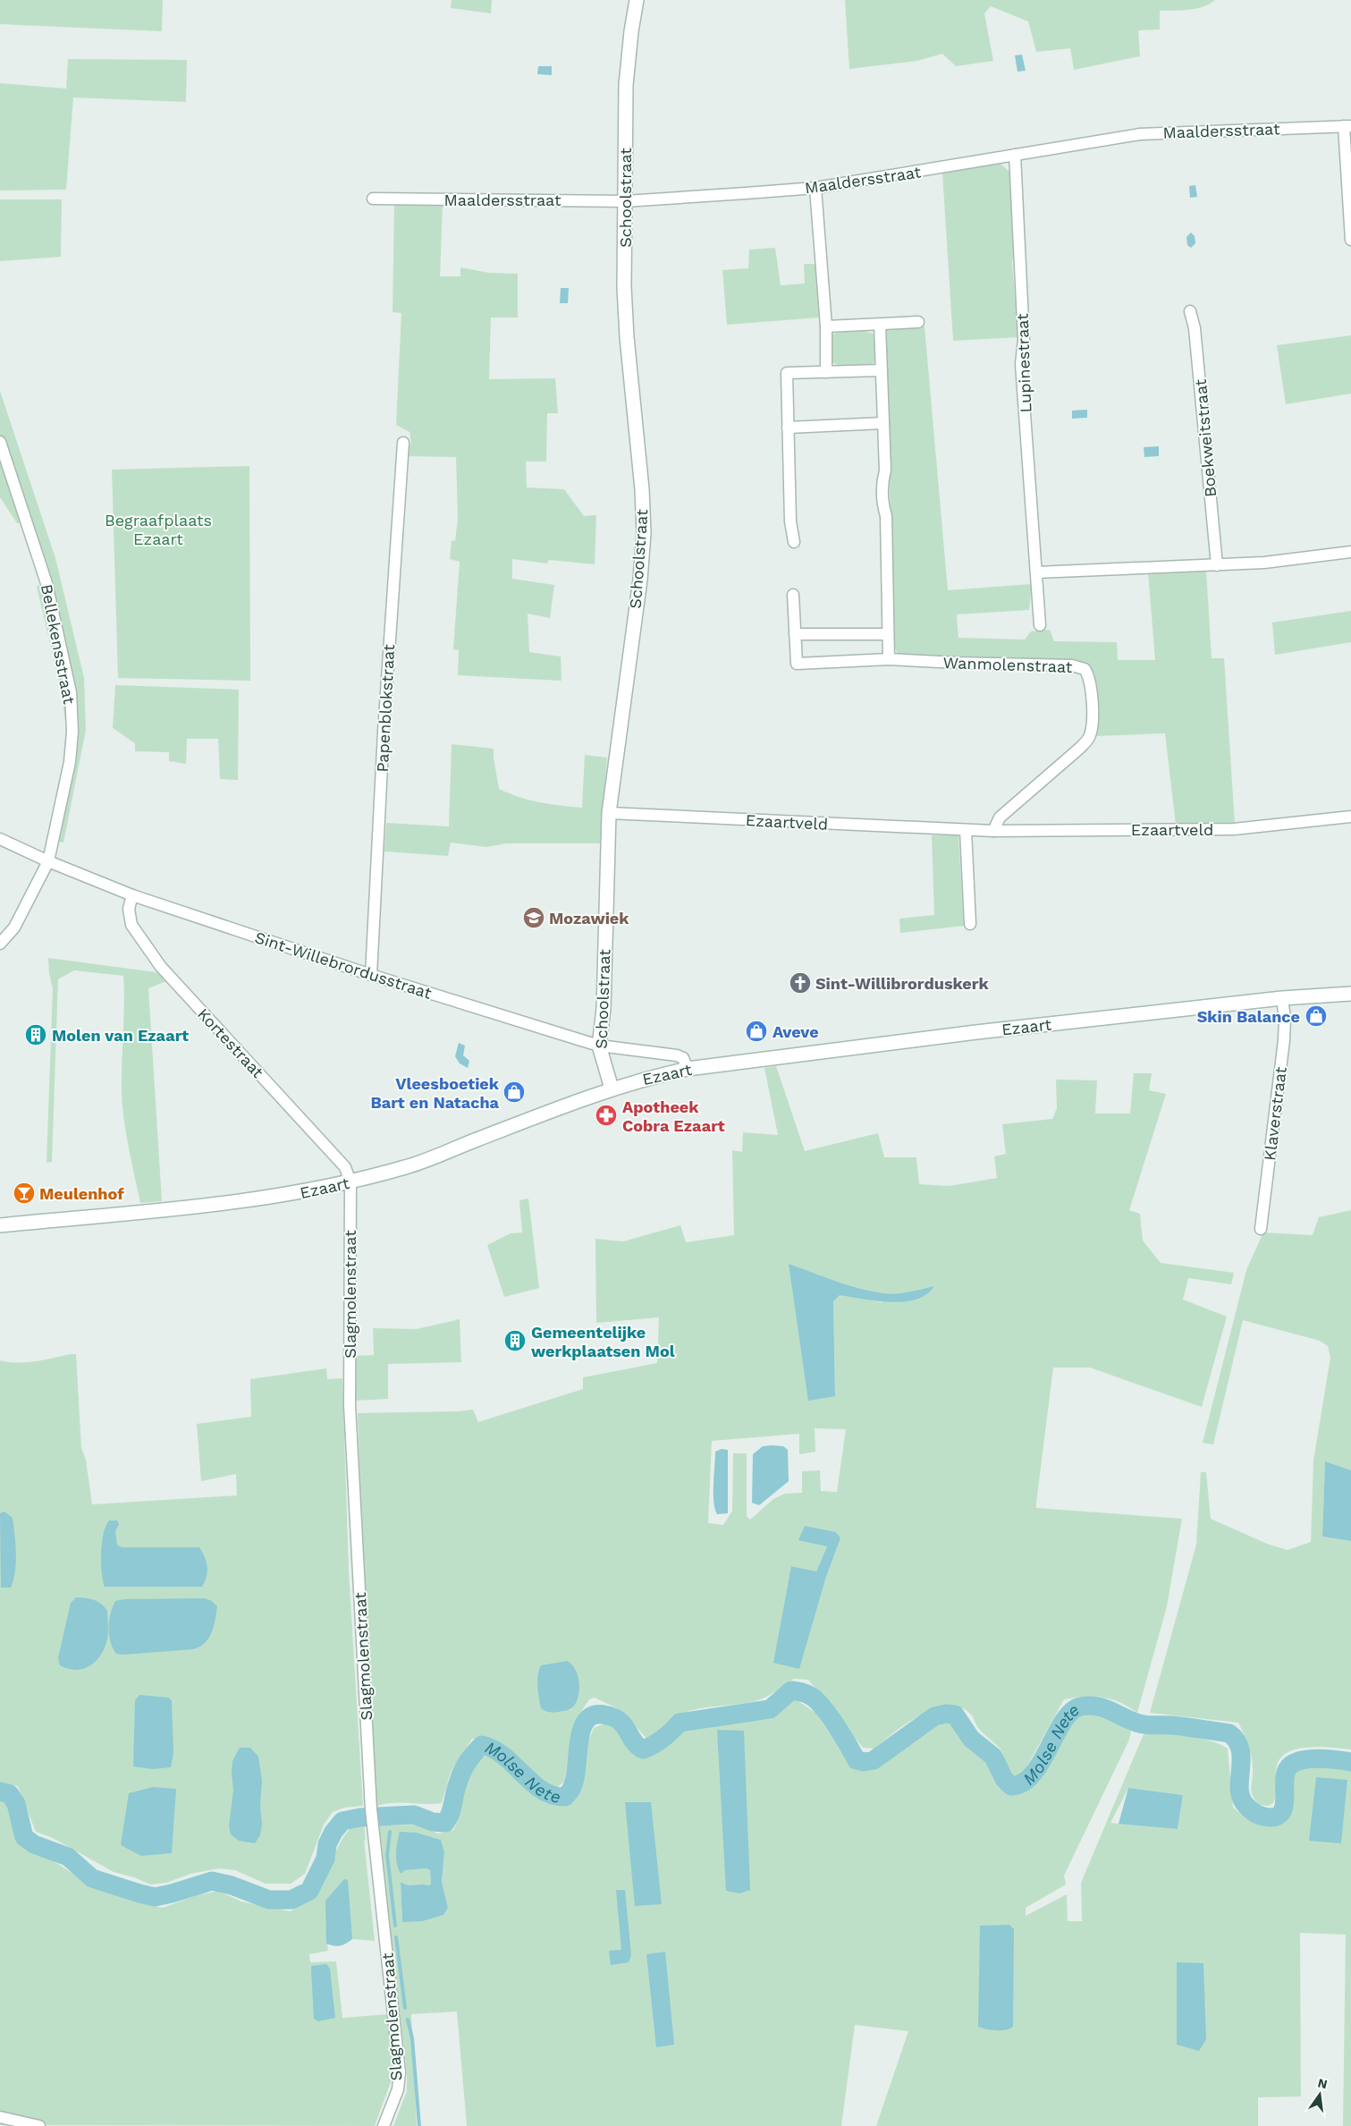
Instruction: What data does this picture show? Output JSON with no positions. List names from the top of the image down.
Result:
{
  "streets": {
    "main road": ["Schoolstraat", "Ezaart"],
    "street": [
      "Maaldersstraat",
      "Lupinestraat",
      "Boekweitstraat",
      "Bellekensstraat",
      "Wanmolenstraat",
      "Papenblokstraat",
      "Ezaartveld",
      "Sint-Willebrordusstraat",
      "Kortestraat",
      "Klaverstraat",
      "Slagmolenstraat"
    ]
  },
  "crossings": [
    ["Maaldersstraat", "Schoolstraat"],
    ["Maaldersstraat", "Lupinestraat"],
    ["Schoolstraat", "Ezaartveld"],
    ["Schoolstraat", "Sint-Willebrordusstraat"],
    ["Schoolstraat", "Ezaart"],
    ["Bellekensstraat", "Sint-Willebrordusstraat"],
    ["Wanmolenstraat", "Ezaartveld"],
    ["Papenblokstraat", "Sint-Willebrordusstraat"],
    ["Sint-Willebrordusstraat", "Ezaart"],
    ["Sint-Willebrordusstraat", "Kortestraat"],
    ["Ezaart", "Kortestraat"],
    ["Ezaart", "Klaverstraat"],
    ["Ezaart", "Slagmolenstraat"],
    ["Kortestraat", "Slagmolenstraat"]
  ],
  "water": ["Molse Nete"],
  "parks": ["Begraafplaats Ezaart"],
  "places": {
    "school or university": ["Mozawiek"],
    "church": ["Sint-Willibrorduskerk"],
    "shop": ["Skin Balance", "Aveve", "Vleesboetiek Bart en Natacha"],
    "building": ["Molen van Ezaart", "Gemeentelijke werkplaatsen Mol"],
    "pharmacy": ["Apotheek Cobra Ezaart"],
    "bar": ["Meulenhof"]
  },
  "north": "top"
}
